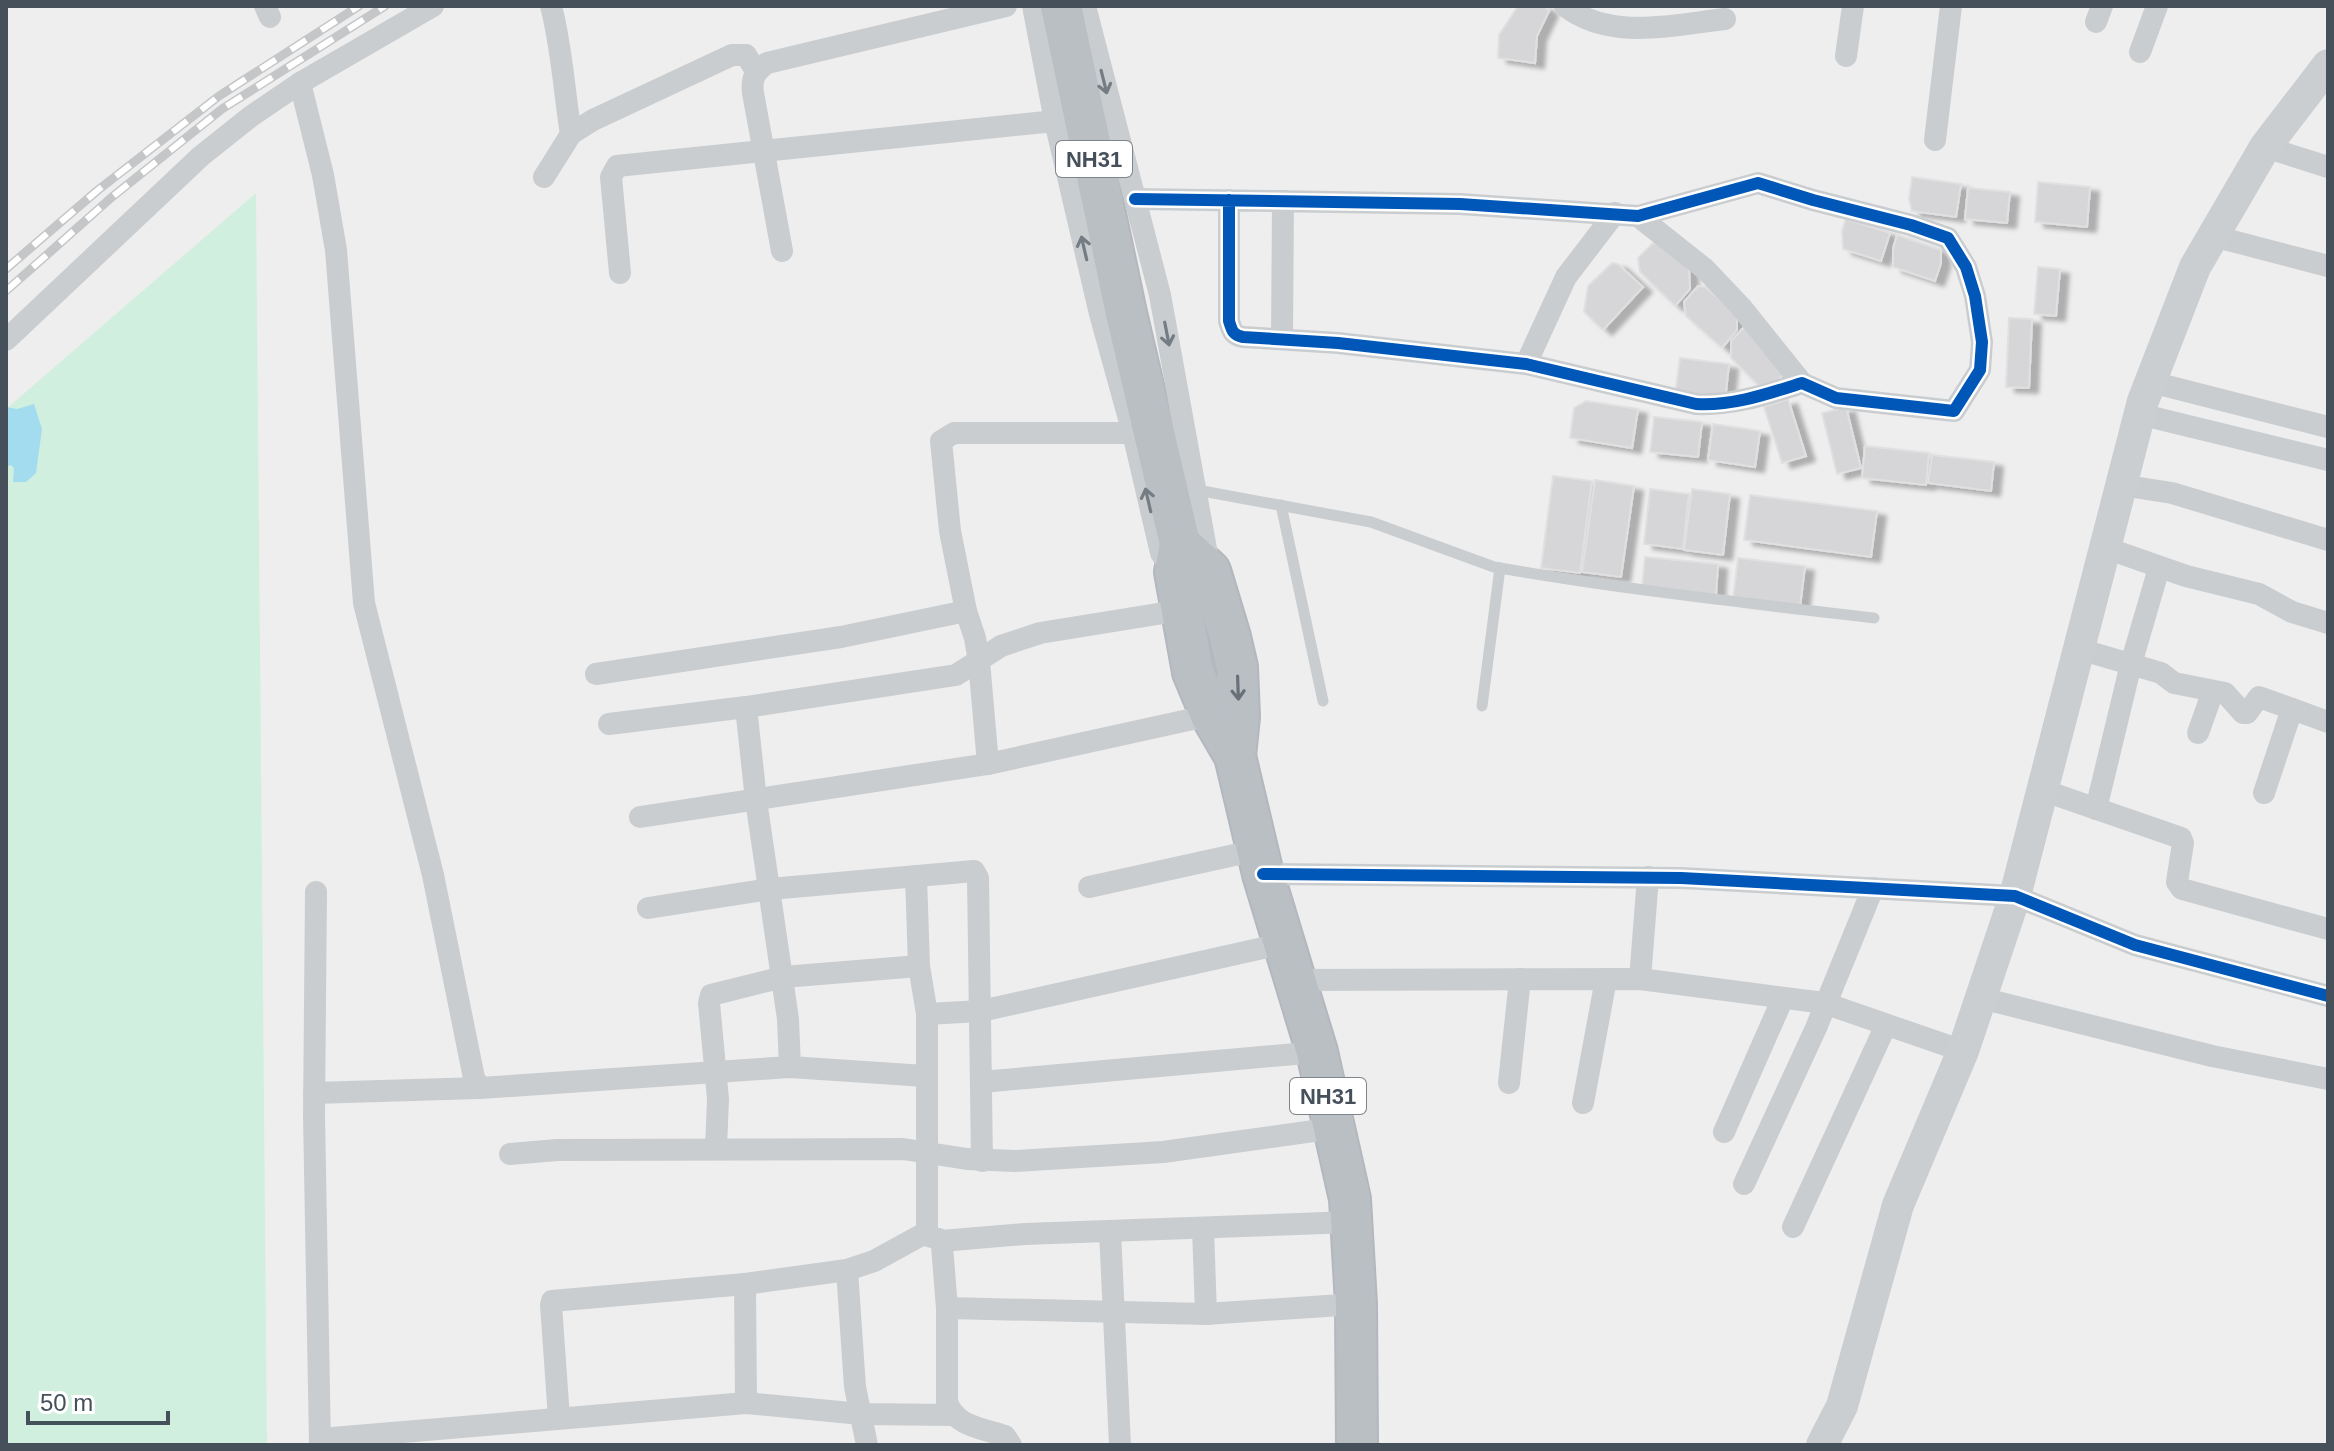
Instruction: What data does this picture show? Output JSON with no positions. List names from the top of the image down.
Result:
{
  "streets": {
    "highway": ["NH31"]
  },
  "scale_bar": "50 m"
}
